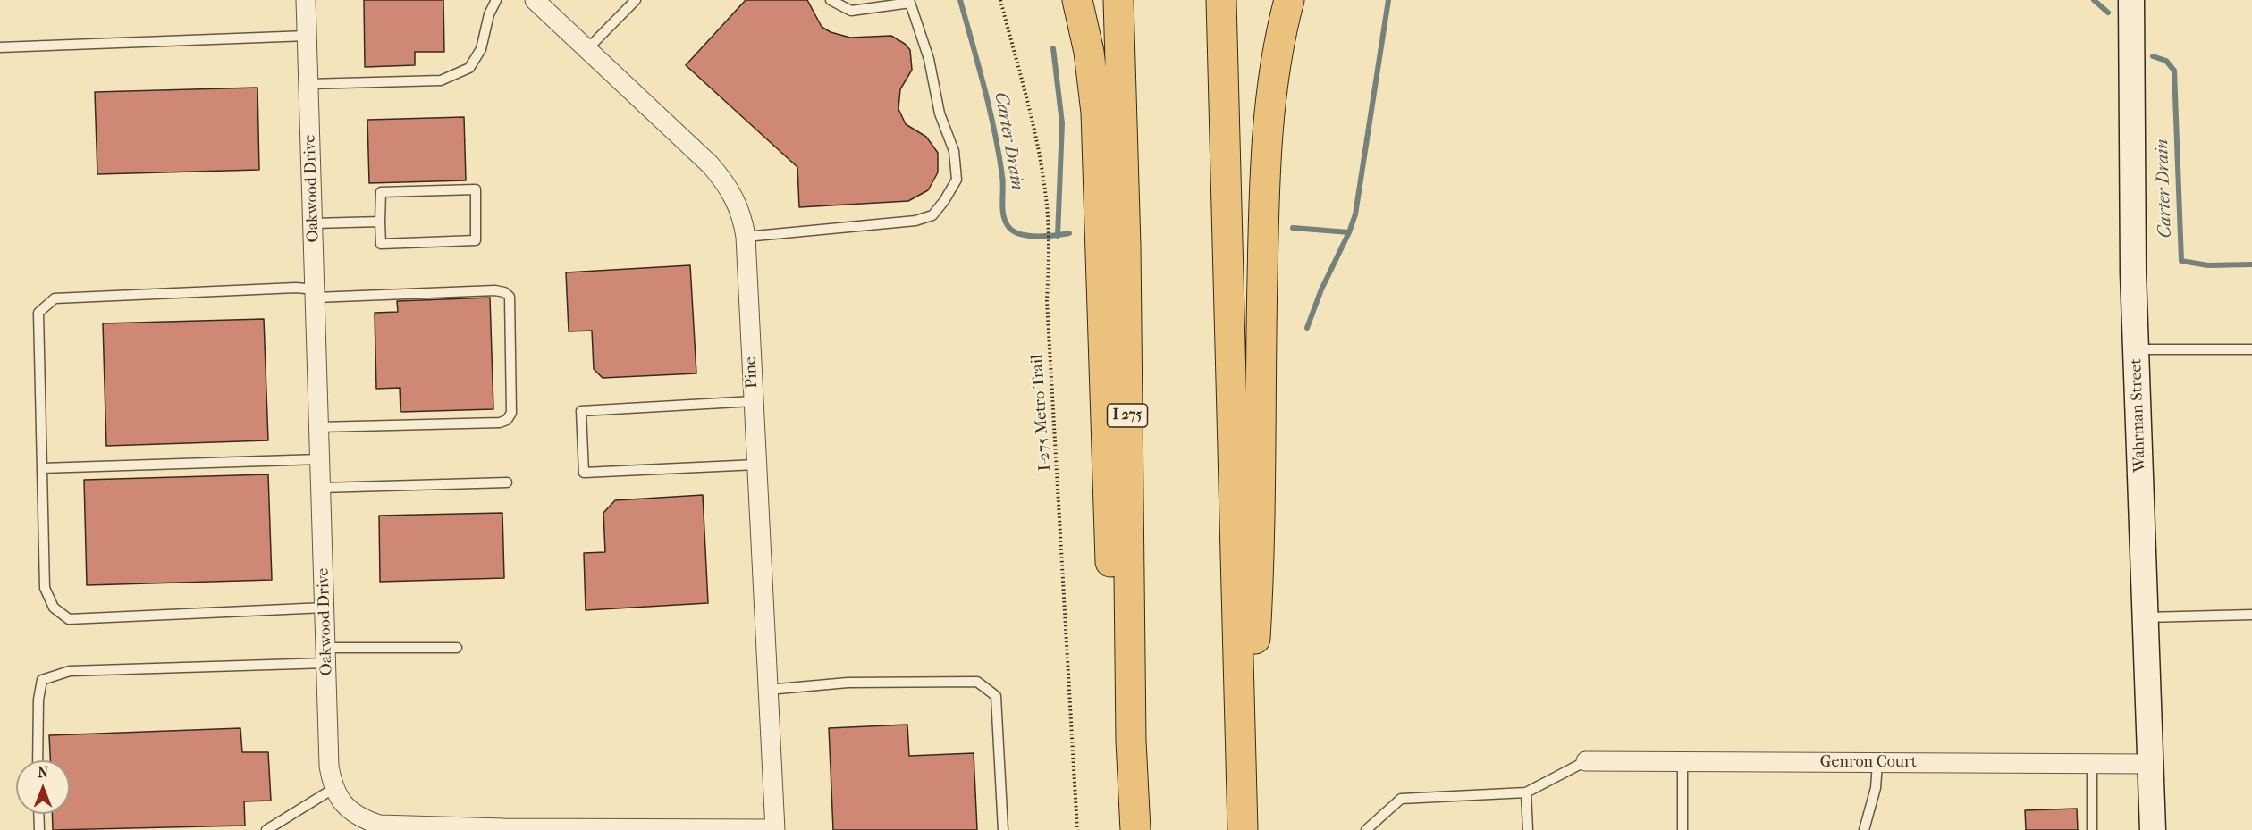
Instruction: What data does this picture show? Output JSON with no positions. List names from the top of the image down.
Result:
{
  "streets": {
    "highway": ["I 275"],
    "street": [
      "Oakwood Drive",
      "Pine",
      "Wahrman Street",
      "Genron Court"
    ],
    "path": ["I-275 Metro Trail"]
  },
  "crossings": [
    ["Oakwood Drive", "Pine"],
    ["Wahrman Street", "Genron Court"]
  ],
  "water": ["Carter Drain"],
  "north": "top"
}
